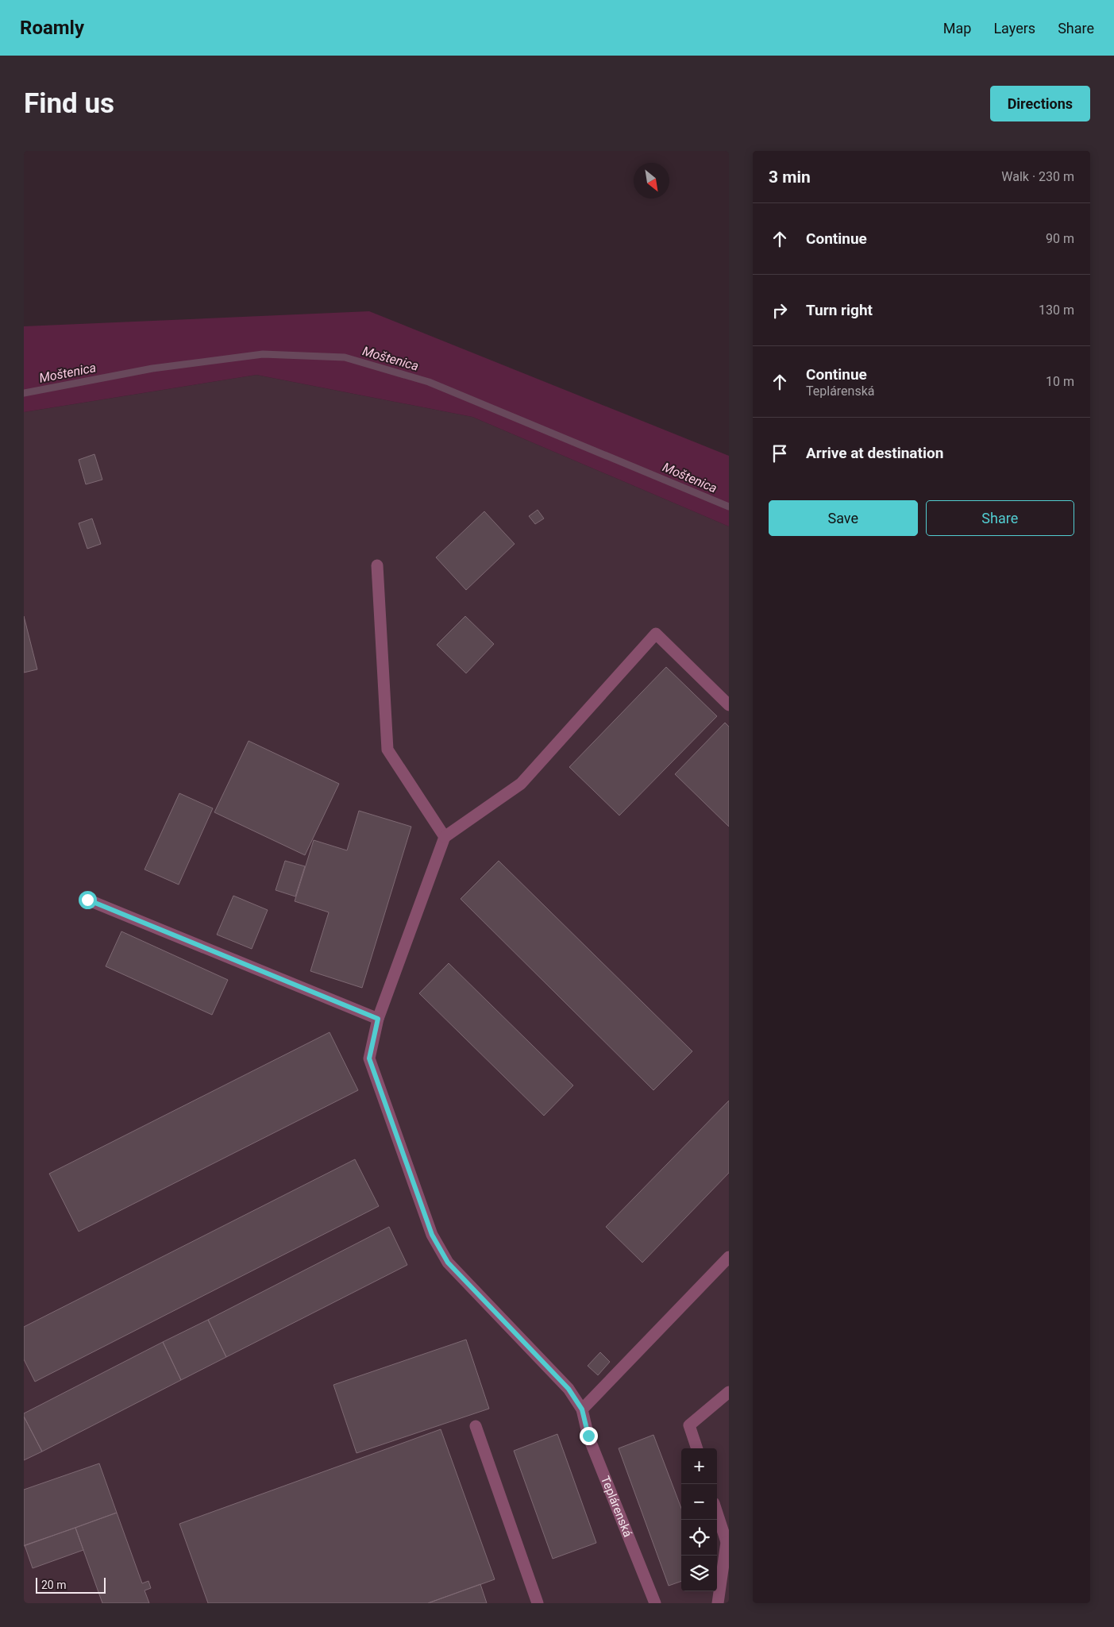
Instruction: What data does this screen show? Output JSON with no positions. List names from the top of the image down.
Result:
{
  "streets": {
    "street": ["Teplárenská"]
  },
  "water": ["Moštenica"],
  "scale_bar": "20 m",
  "north": "bottom right",
  "page": {
    "header": "Roamly",
    "nav": ["Map", "Layers", "Share"],
    "buttons": [
      "Directions",
      ["Save", "Share"]
    ],
    "title": "Find us",
    "heading": ["3 min", "Walk · 230 m"],
    "list": [
      ["Continue", "90 m"],
      ["Turn right", "130 m"],
      ["Continue", "Teplárenská", "10 m"],
      "Arrive at destination"
    ],
    "map_buttons": ["+", "−"],
    "scale": "20 m"
  }
}
